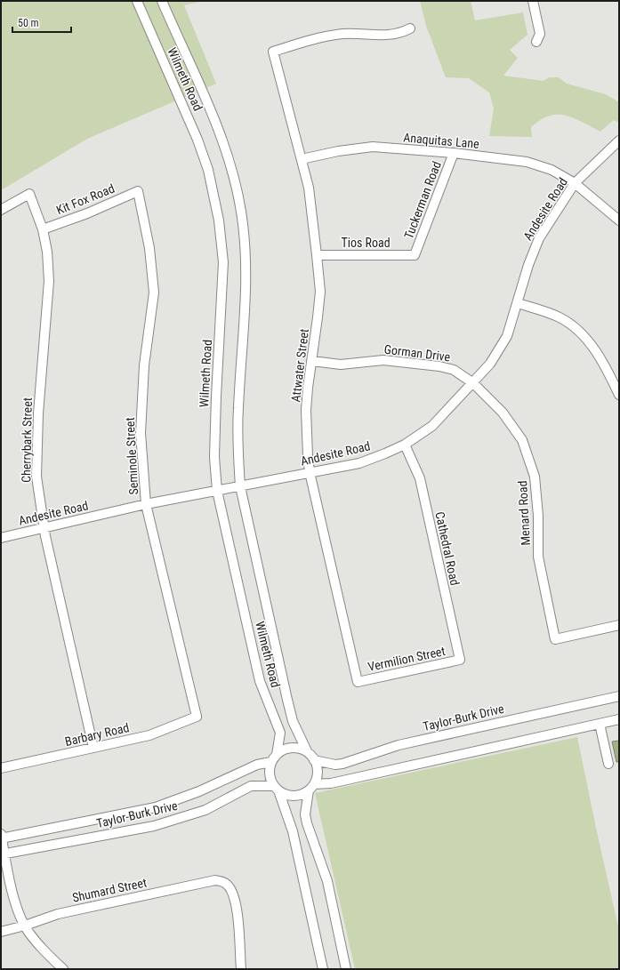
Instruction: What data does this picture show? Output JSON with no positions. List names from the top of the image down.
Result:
{
  "streets": {
    "street": [
      "Wilmeth Road",
      "Anaquitas Lane",
      "Kit Fox Road",
      "Tuckerman Road",
      "Andesite Road",
      "Tios Road",
      "Gorman Drive",
      "Attwater Street",
      "Cherrybark Street",
      "Seminole Street",
      "Menard Road",
      "Cathedral Road",
      "Vermilion Street",
      "Taylor-Burk Drive",
      "Barbary Road",
      "Shumard Street"
    ]
  },
  "crossings": [
    ["Wilmeth Road", "Andesite Road"],
    ["Wilmeth Road", "Taylor-Burk Drive"],
    ["Anaquitas Lane", "Tuckerman Road"],
    ["Anaquitas Lane", "Andesite Road"],
    ["Anaquitas Lane", "Attwater Street"],
    ["Kit Fox Road", "Cherrybark Street"],
    ["Kit Fox Road", "Seminole Street"],
    ["Tuckerman Road", "Tios Road"],
    ["Andesite Road", "Gorman Drive"],
    ["Andesite Road", "Attwater Street"],
    ["Andesite Road", "Cherrybark Street"],
    ["Andesite Road", "Seminole Street"],
    ["Andesite Road", "Menard Road"],
    ["Andesite Road", "Cathedral Road"],
    ["Tios Road", "Attwater Street"],
    ["Gorman Drive", "Attwater Street"],
    ["Gorman Drive", "Menard Road"],
    ["Attwater Street", "Vermilion Street"],
    ["Cherrybark Street", "Barbary Road"],
    ["Seminole Street", "Barbary Road"],
    ["Cathedral Road", "Vermilion Street"]
  ],
  "scale_bar": "50 m"
}
